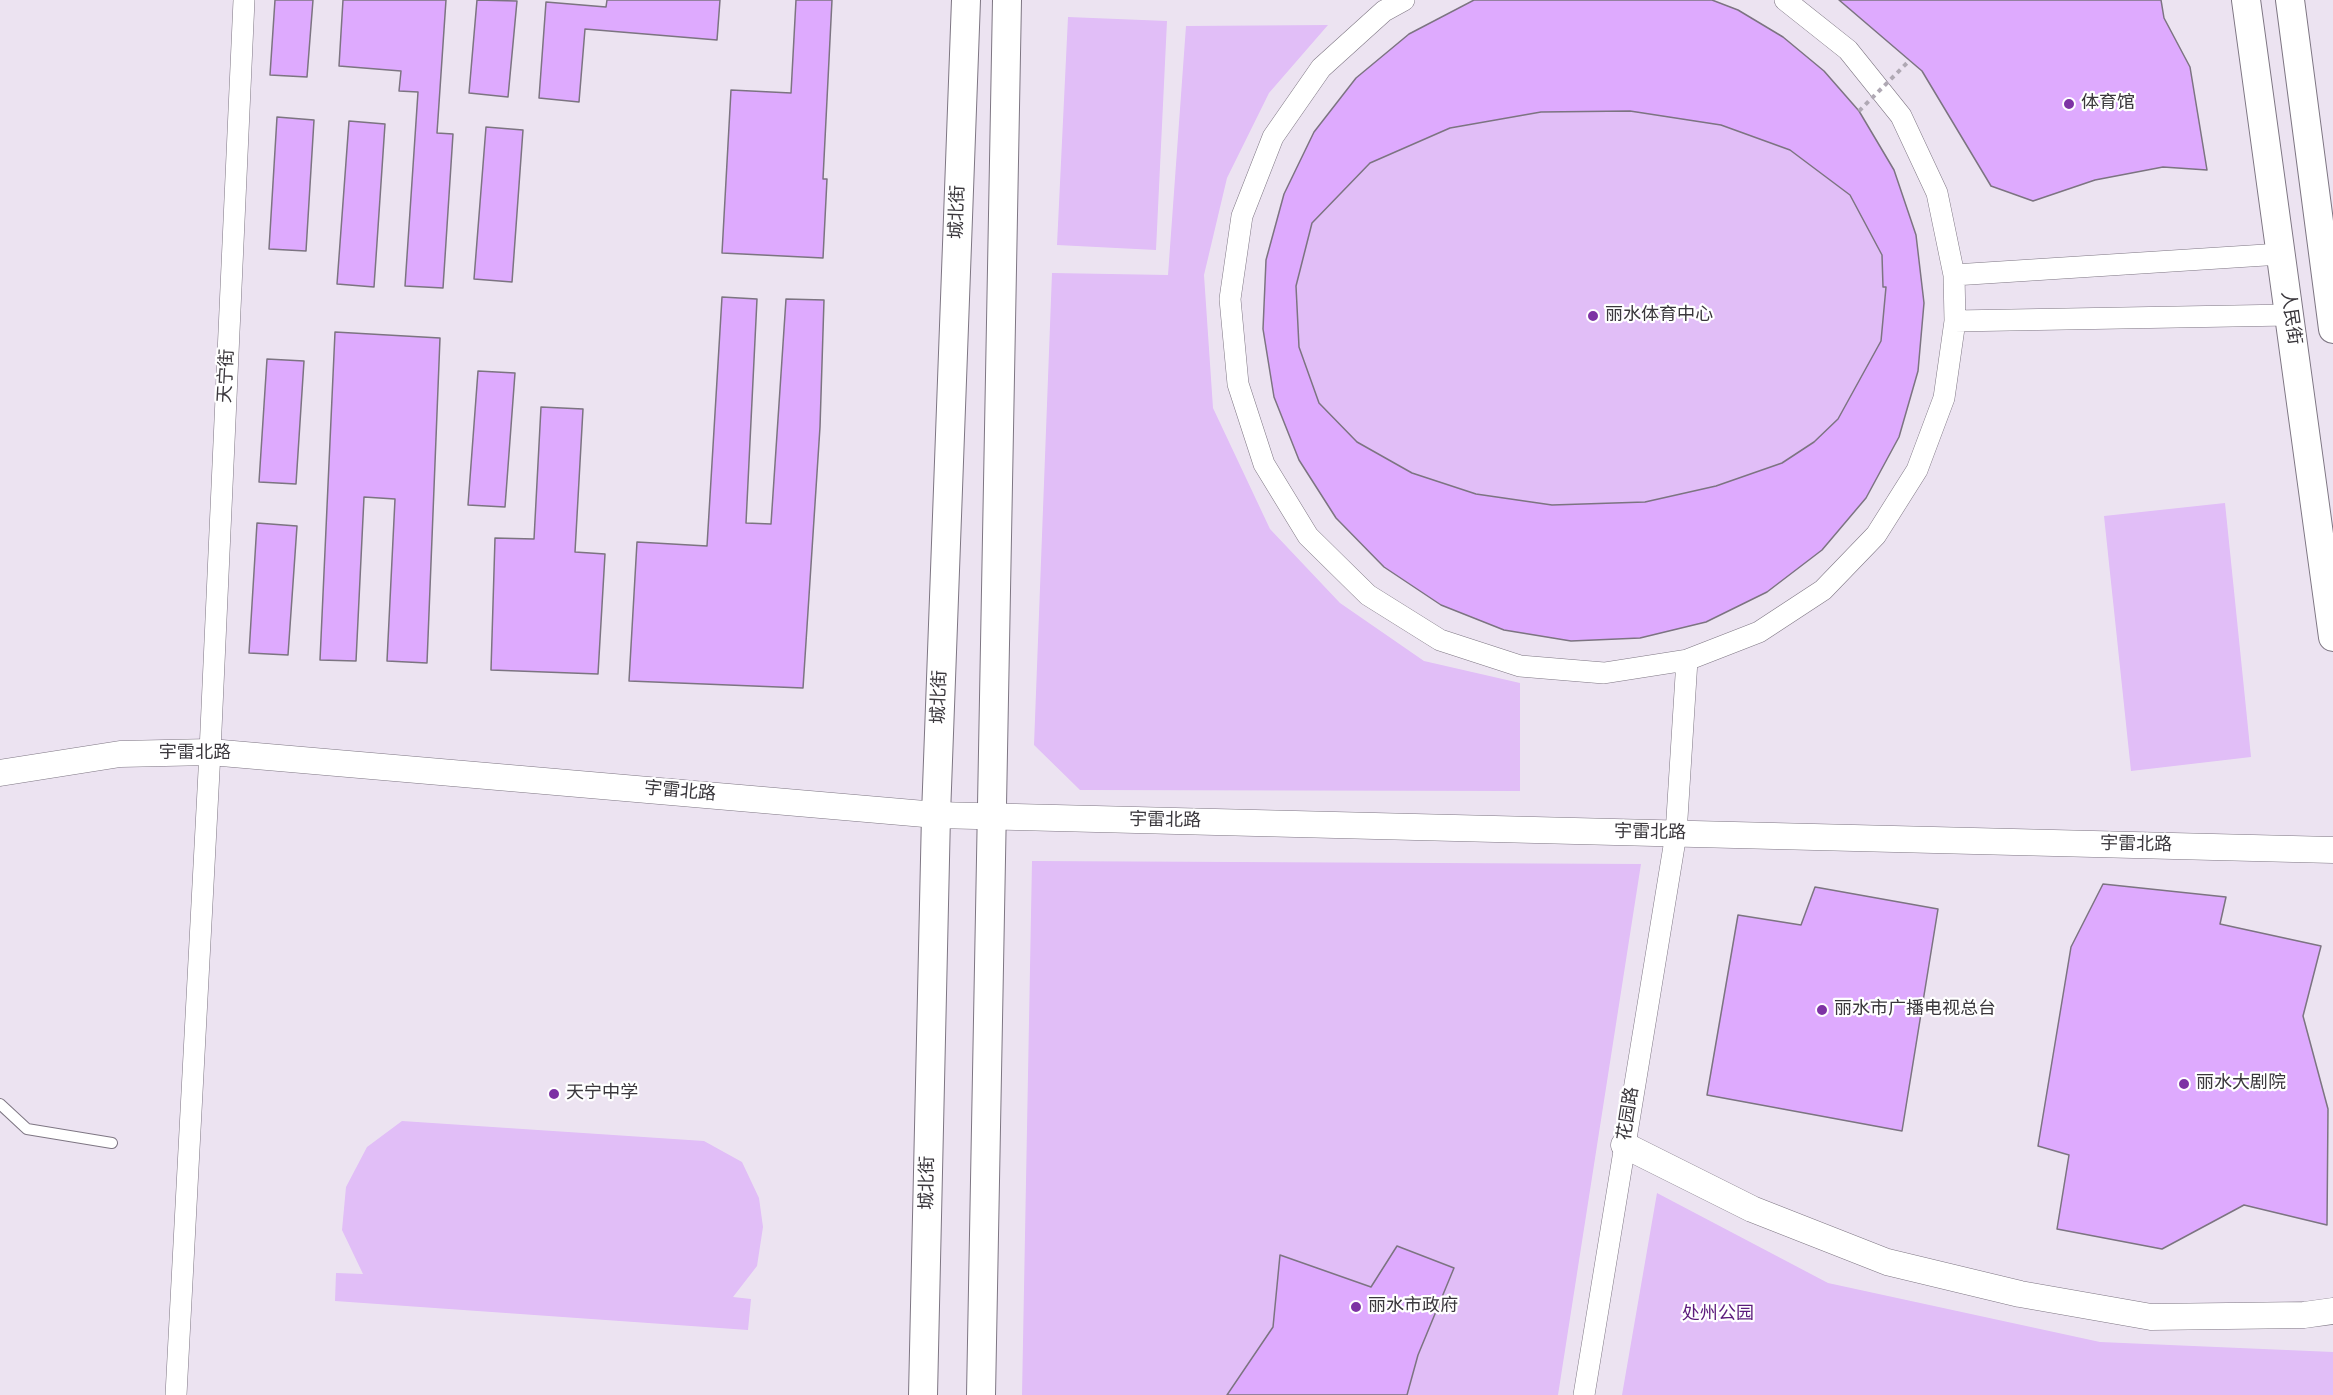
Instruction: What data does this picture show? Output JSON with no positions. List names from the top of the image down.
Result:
{
  "streets": {
    "main road": ["城北街", "人民街"],
    "street": ["天宁街", "宇雷北路", "花园路"]
  },
  "crossings": [
    ["城北街", "宇雷北路"],
    ["天宁街", "宇雷北路"],
    ["宇雷北路", "花园路"]
  ],
  "parks": ["处州公园"],
  "places": [
    "体育馆",
    "丽水体育中心",
    "丽水市广播电视总台",
    "丽水大剧院",
    "天宁中学",
    "丽水市政府"
  ]
}
